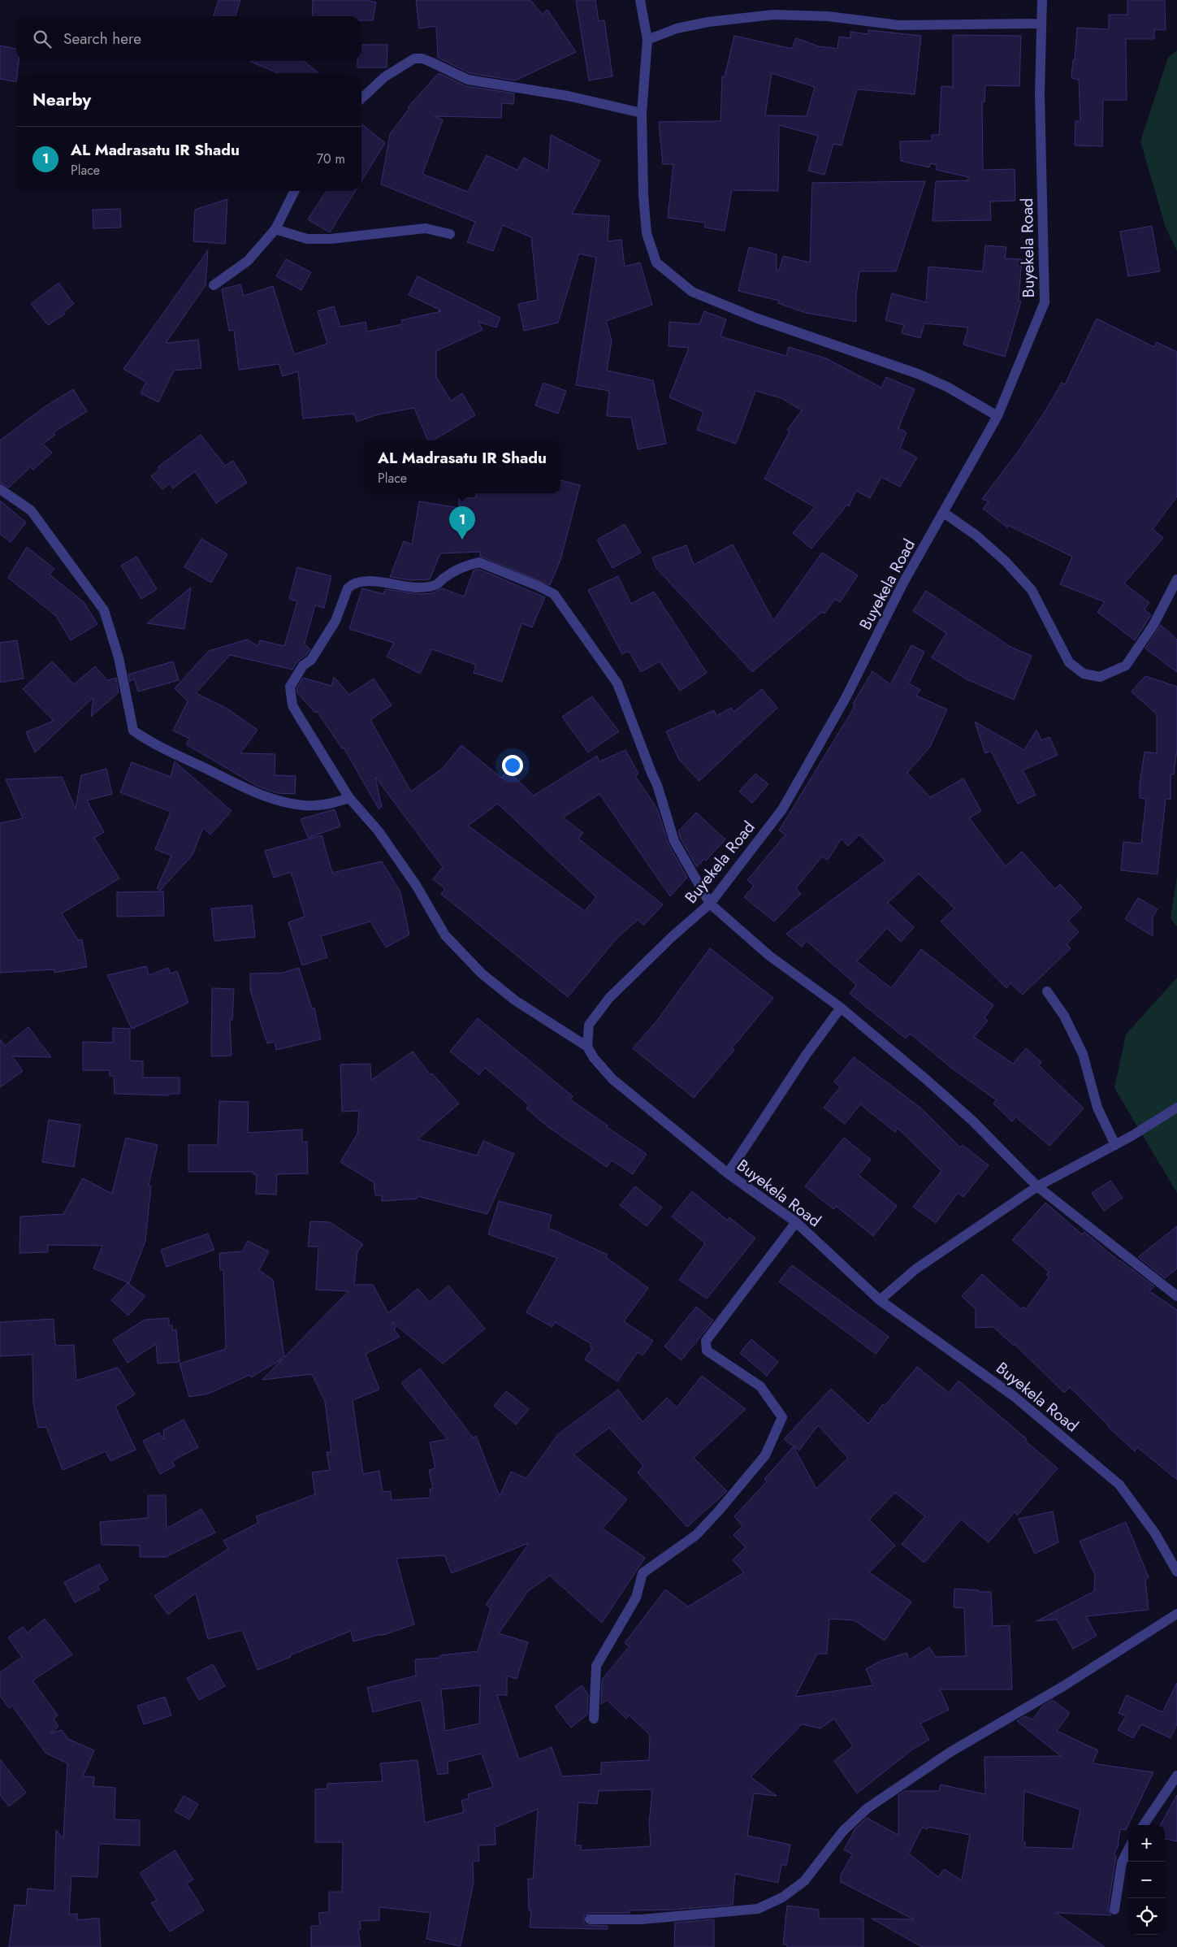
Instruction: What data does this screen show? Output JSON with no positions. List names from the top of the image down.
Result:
{
  "streets": {
    "street": ["Buyekela Road"]
  },
  "page": {
    "search": "Search here",
    "heading": "Nearby",
    "list": [
      {
        "mark": "1",
        "name": "AL Madrasatu IR Shadu",
        "note": "Place",
        "value": "70 m"
      }
    ],
    "popup": ["AL Madrasatu IR Shadu", "Place"],
    "pins": "1",
    "map_buttons": ["+", "−"]
  }
}
